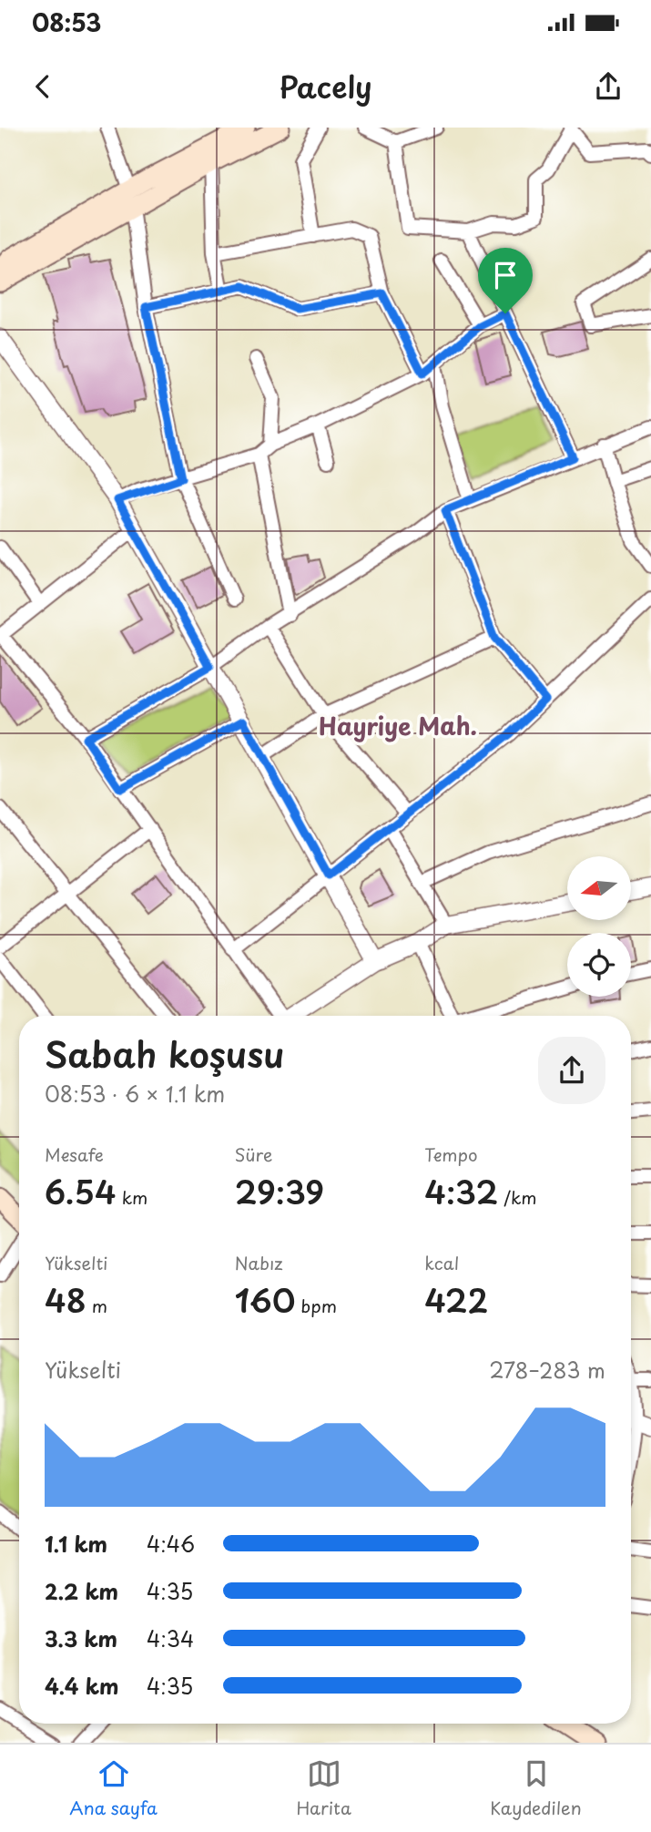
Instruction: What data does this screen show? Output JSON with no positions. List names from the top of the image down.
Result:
{
  "districts": ["Hayriye Mah."],
  "north": "left",
  "page": {
    "status": "08:53",
    "header": "Pacely",
    "heading": ["Sabah koşusu", "08:53 · 6 × 1.1 km"],
    "stats": [
      ["Mesafe", "6.54 km"],
      ["Süre", "29:39"],
      ["Tempo", "4:32 /km"],
      ["Yükselti", "48 m"],
      ["Nabız", "160 bpm"],
      ["kcal", "422"]
    ],
    "chart": ["Yükselti", "278–283 m"],
    "list": [
      {
        "name": "1.1 km",
        "note": "4:46"
      },
      {
        "name": "2.2 km",
        "note": "4:35"
      },
      {
        "name": "3.3 km",
        "note": "4:34"
      },
      {
        "name": "4.4 km",
        "note": "4:35"
      }
    ],
    "tabs": ["Ana sayfa", "Harita", "Kaydedilen"]
  }
}
